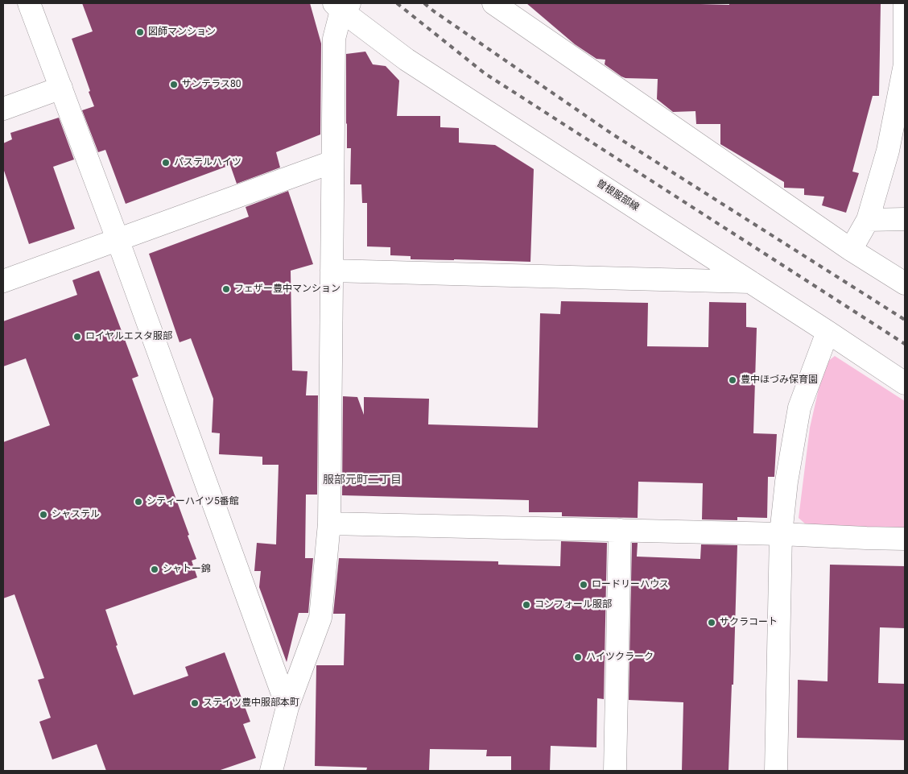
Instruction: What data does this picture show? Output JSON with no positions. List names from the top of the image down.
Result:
{
  "streets": {
    "street": ["曽根服部線"]
  },
  "districts": ["服部元町二丁目"],
  "places": [
    "図師マンション",
    "サンテラス80",
    "パステルハイツ",
    "フェザー豊中マンション",
    "ロイヤルエスタ服部",
    "豊中ほづみ保育園",
    "シティーハイツ5番館",
    "シャステル",
    "シャトー錦",
    "ロードリーハウス",
    "コンフォール服部",
    "サクラコート",
    "ハイツクラーク",
    "ステイツ豊中服部本町"
  ]
}
